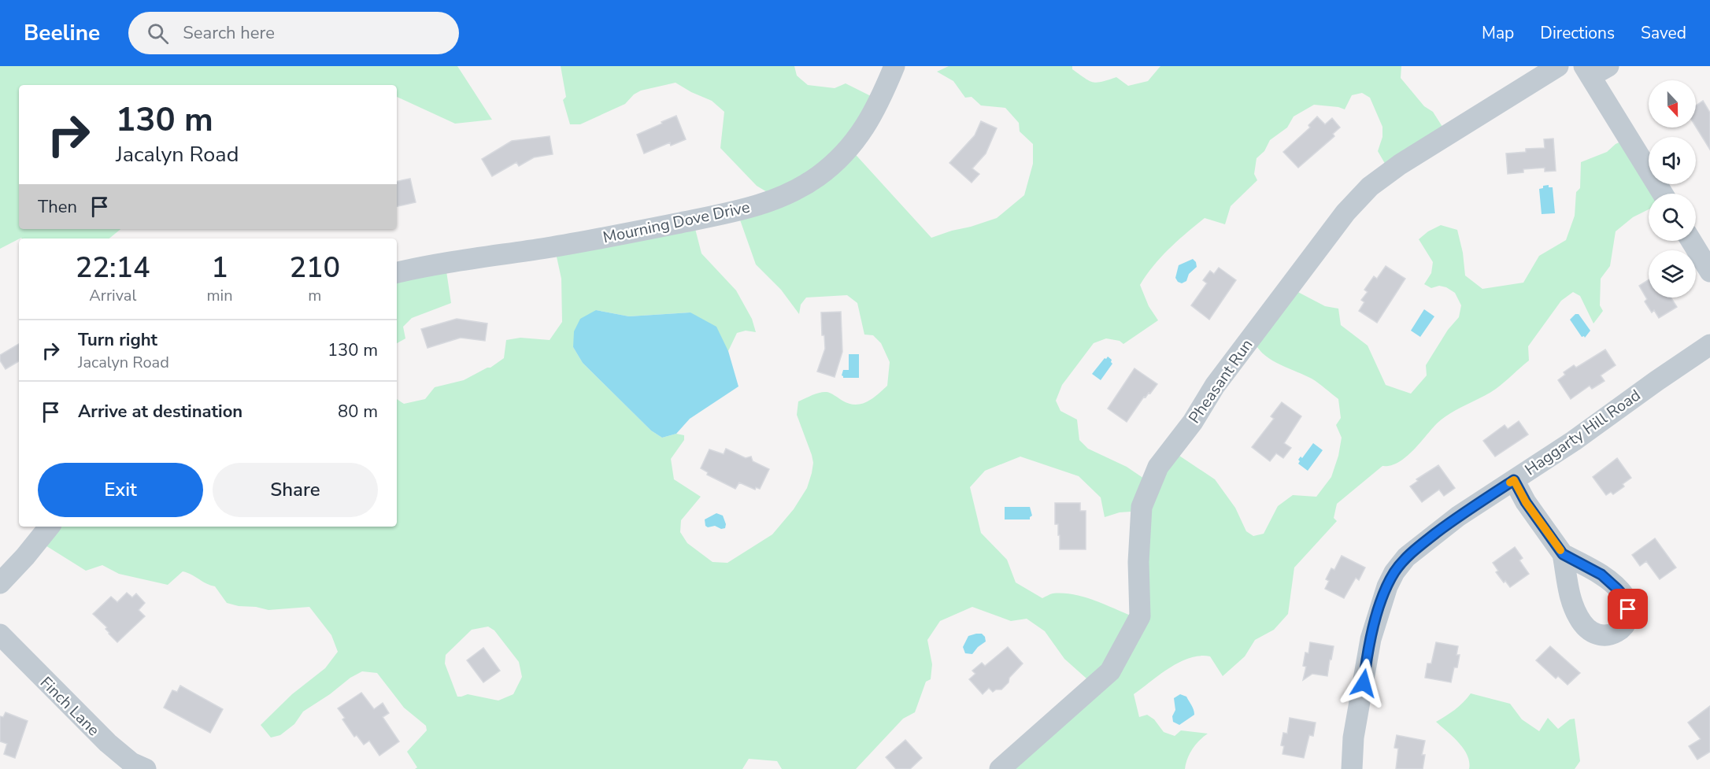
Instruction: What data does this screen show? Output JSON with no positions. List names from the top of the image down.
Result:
{
  "streets": {
    "street": [
      "Mourning Dove Drive",
      "Pheasant Run",
      "Haggarty Hill Road",
      "Finch Lane"
    ]
  },
  "north": "bottom",
  "page": {
    "header": "Beeline",
    "search": "Search here",
    "nav": ["Map", "Directions", "Saved"],
    "turn": ["130 m", "Jacalyn Road"],
    "then": "Then",
    "eta": [
      "22:14",
      "Arrival",
      "1",
      "min",
      "210",
      "m"
    ],
    "list": [
      {
        "name": "Turn right",
        "note": "Jacalyn Road",
        "value": "130 m"
      },
      {
        "name": "Arrive at destination",
        "value": "80 m"
      }
    ],
    "buttons": ["Exit", "Share"]
  }
}
